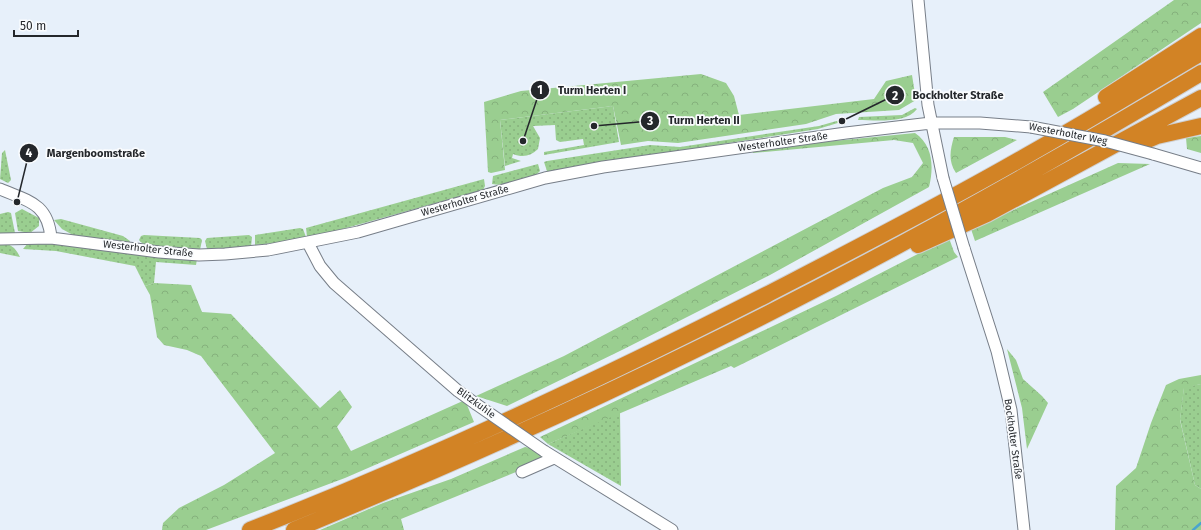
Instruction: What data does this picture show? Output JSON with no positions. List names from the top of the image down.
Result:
{
  "streets": {
    "street": [
      "Westerholter Weg",
      "Westerholter Straße",
      "Blitzkuhle",
      "Bockholter Straße"
    ]
  },
  "crossings": [
    ["Westerholter Weg", "Westerholter Straße"],
    ["Westerholter Weg", "Bockholter Straße"],
    ["Westerholter Straße", "Blitzkuhle"],
    ["Westerholter Straße", "Bockholter Straße"]
  ],
  "places": [
    "Bockholter Straße",
    "Turm Herten II",
    "Turm Herten I",
    "Margenboomstraße"
  ],
  "scale_bar": "50 m"
}
